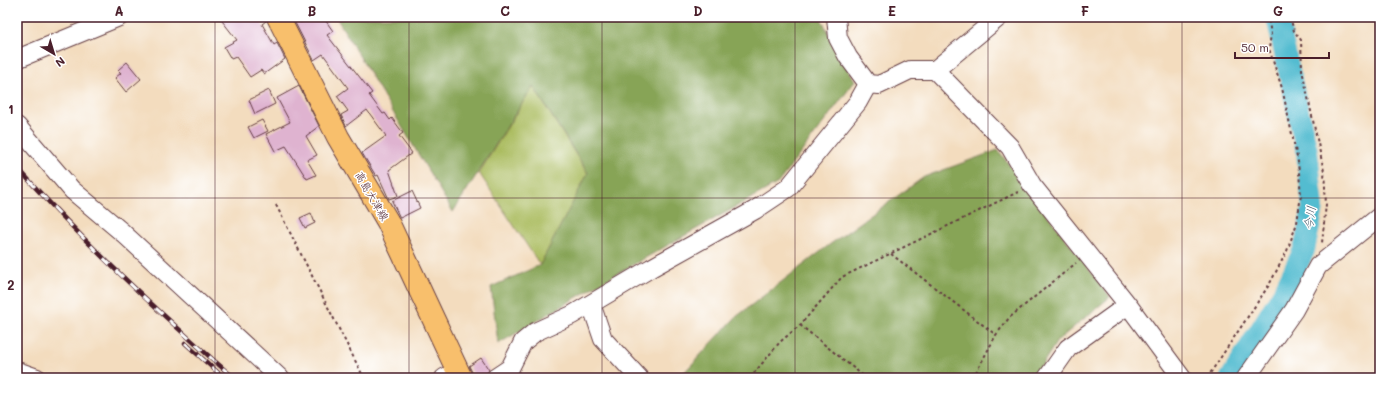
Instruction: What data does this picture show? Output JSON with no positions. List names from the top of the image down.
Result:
{
  "streets": {
    "main road": ["高島大津線"]
  },
  "water": ["今川"],
  "scale_bar": "50 m",
  "north": "bottom right",
  "grid": {
    "columns": [
      "A",
      "B",
      "C",
      "D",
      "E",
      "F",
      "G"
    ],
    "rows": ["1", "2"]
  }
}
